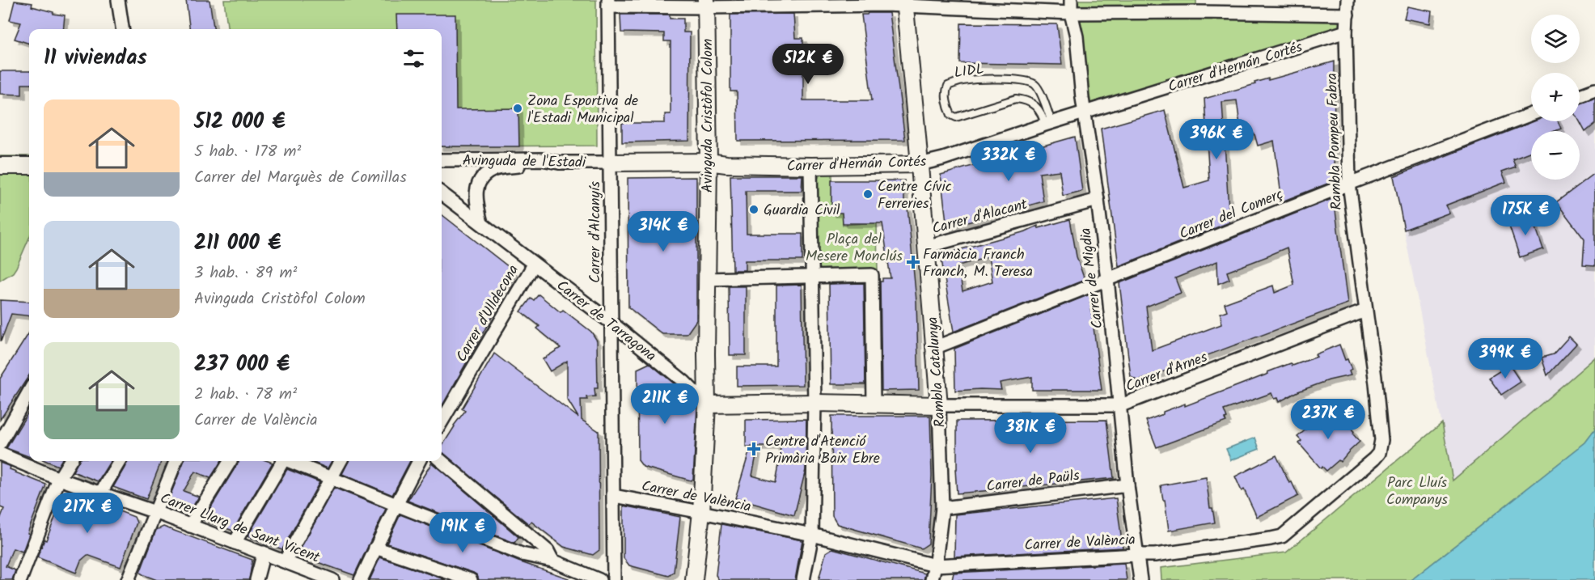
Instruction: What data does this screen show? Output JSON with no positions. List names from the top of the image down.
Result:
{
  "streets": {
    "street": [
      "Carrer d'Hernán Cortés",
      "Avinguda Cristòfol Colom",
      "Rambla Pompeu Fabra",
      "Avinguda de l'Estadi",
      "Carrer del Comerç",
      "Carrer d'Alacant",
      "Carrer d'Alcanyís",
      "Carrer de Migdia",
      "Carrer d'Ulldecona",
      "Carrer de Tarragona",
      "Carrer d'Arnes",
      "Rambla Catalunya",
      "Carrer de Paüls",
      "Carrer de València",
      "Carrer Llarg de Sant Vicent"
    ],
    "lane": ["LIDL"]
  },
  "crossings": [
    ["Carrer d'Hernán Cortés", "LIDL"],
    ["Carrer d'Hernán Cortés", "Avinguda Cristòfol Colom"],
    ["Carrer d'Hernán Cortés", "Rambla Pompeu Fabra"],
    ["Carrer d'Hernán Cortés", "Avinguda de l'Estadi"],
    ["Carrer d'Hernán Cortés", "Carrer d'Alcanyís"],
    ["Carrer d'Hernán Cortés", "Carrer de Migdia"],
    ["Carrer d'Hernán Cortés", "Rambla Catalunya"],
    ["Avinguda Cristòfol Colom", "Carrer de Tarragona"],
    ["Avinguda Cristòfol Colom", "Carrer de València"],
    ["Rambla Pompeu Fabra", "Carrer del Comerç"],
    ["Rambla Pompeu Fabra", "Carrer d'Arnes"],
    ["Rambla Pompeu Fabra", "Carrer de València"],
    ["Avinguda de l'Estadi", "Carrer d'Alcanyís"],
    ["Carrer del Comerç", "Carrer de Migdia"],
    ["Carrer del Comerç", "Rambla Catalunya"],
    ["Carrer d'Alacant", "Carrer de Migdia"],
    ["Carrer d'Alacant", "Rambla Catalunya"],
    ["Carrer d'Alcanyís", "Carrer de Tarragona"],
    ["Carrer d'Alcanyís", "Carrer de València"],
    ["Carrer de Migdia", "Carrer d'Arnes"],
    ["Carrer de Migdia", "Carrer de Paüls"],
    ["Carrer de Migdia", "Carrer de València"],
    ["Carrer d'Ulldecona", "Carrer de Tarragona"],
    ["Carrer d'Arnes", "Rambla Catalunya"],
    ["Carrer d'Arnes", "Carrer de València"],
    ["Rambla Catalunya", "Carrer de Paüls"],
    ["Rambla Catalunya", "Carrer de València"]
  ],
  "parks": ["Plaça del Mesere Monclús", "Parc Lluís Companys"],
  "places": {
    "other": ["Zona Esportiva de l'Estadi Municipal", "Centre Cívic Ferreries", "Guardia Civil"],
    "health": ["Farmàcia Franch Franch, M. Teresa", "Centre d'Atenció Primària Baix Ebre"]
  },
  "page": {
    "map_buttons": ["+", "−"],
    "heading": "11 viviendas",
    "price": [
      "512K €",
      "396K €",
      "332K €",
      "175K €",
      "314K €",
      "399K €",
      "211K €",
      "237K €",
      "381K €",
      "217K €",
      "191K €"
    ],
    "list": [
      {
        "name": "512 000 €",
        "note": "5 hab. · 178 m² · Carrer del Marquès de Comillas"
      },
      {
        "name": "211 000 €",
        "note": "3 hab. · 89 m² · Avinguda Cristòfol Colom"
      },
      {
        "name": "237 000 €",
        "note": "2 hab. · 78 m² · Carrer de València"
      }
    ]
  }
}
